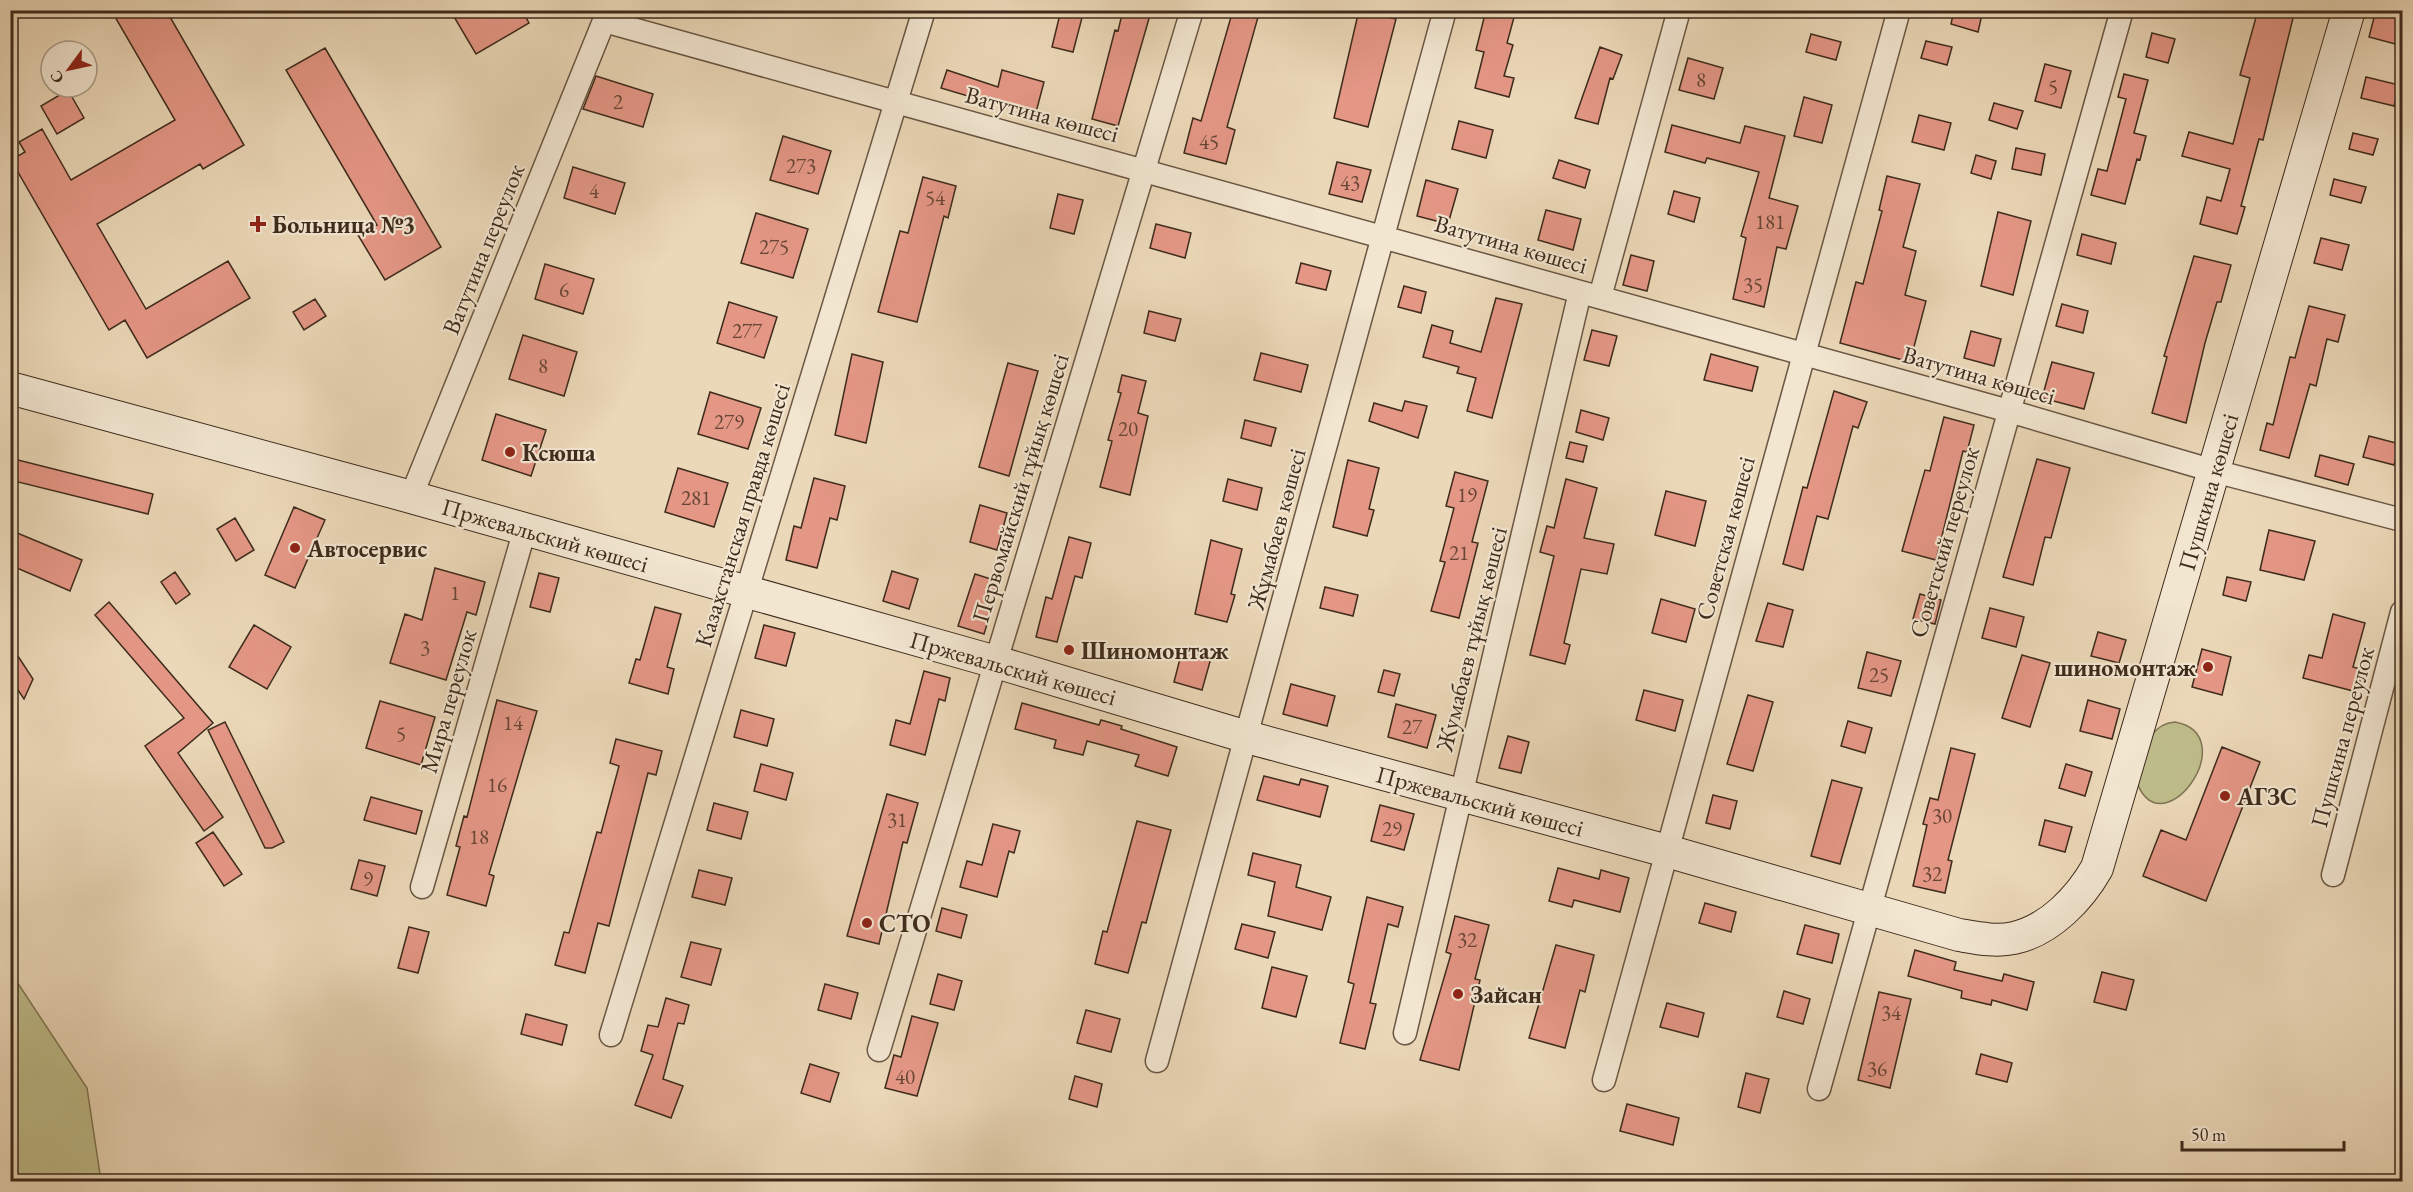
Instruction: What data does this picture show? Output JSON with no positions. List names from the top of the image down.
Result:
{
  "streets": {
    "street": [
      "Ватутина көшесі",
      "Ватутина переулок",
      "Первомайский тұйық көшесі",
      "Пушкина көшесі",
      "Казахстанская правда көшесі",
      "Жұмабаев көшесі",
      "Пржевальский көшесі",
      "Советская көшесі",
      "Советский переулок",
      "Жумабаев тұйық көшесі",
      "Мира переулок",
      "Пушкина переулок"
    ]
  },
  "crossings": [
    ["Ватутина көшесі", "Ватутина переулок"],
    ["Ватутина көшесі", "Первомайский тұйық көшесі"],
    ["Ватутина көшесі", "Пушкина көшесі"],
    ["Ватутина көшесі", "Казахстанская правда көшесі"],
    ["Ватутина көшесі", "Жұмабаев көшесі"],
    ["Ватутина көшесі", "Советская көшесі"],
    ["Ватутина көшесі", "Советский переулок"],
    ["Ватутина көшесі", "Жумабаев тұйық көшесі"],
    ["Ватутина переулок", "Пржевальский көшесі"],
    ["Первомайский тұйық көшесі", "Пржевальский көшесі"],
    ["Пушкина көшесі", "Пржевальский көшесі"],
    ["Казахстанская правда көшесі", "Пржевальский көшесі"],
    ["Жұмабаев көшесі", "Пржевальский көшесі"],
    ["Пржевальский көшесі", "Советская көшесі"],
    ["Пржевальский көшесі", "Советский переулок"],
    ["Пржевальский көшесі", "Жумабаев тұйық көшесі"],
    ["Пржевальский көшесі", "Мира переулок"]
  ],
  "places": {
    "health": ["Больница №3"],
    "other": [
      "Ксюша",
      "Автосервис",
      "Шиномонтаж",
      "шиномонтаж",
      "АГЗС",
      "СТО",
      "Зайсан"
    ]
  },
  "house_numbers": [
    "8",
    "5",
    "2",
    "45",
    "273",
    "43",
    "4",
    "54",
    "181",
    "275",
    "35",
    "6",
    "277",
    "8",
    "279",
    "20",
    "19",
    "281",
    "21",
    "1",
    "3",
    "25",
    "14",
    "27",
    "5",
    "16",
    "30",
    "31",
    "29",
    "18",
    "32",
    "9",
    "32",
    "34",
    "36",
    "40"
  ],
  "scale_bar": "50 m",
  "north": "bottom left"
}
